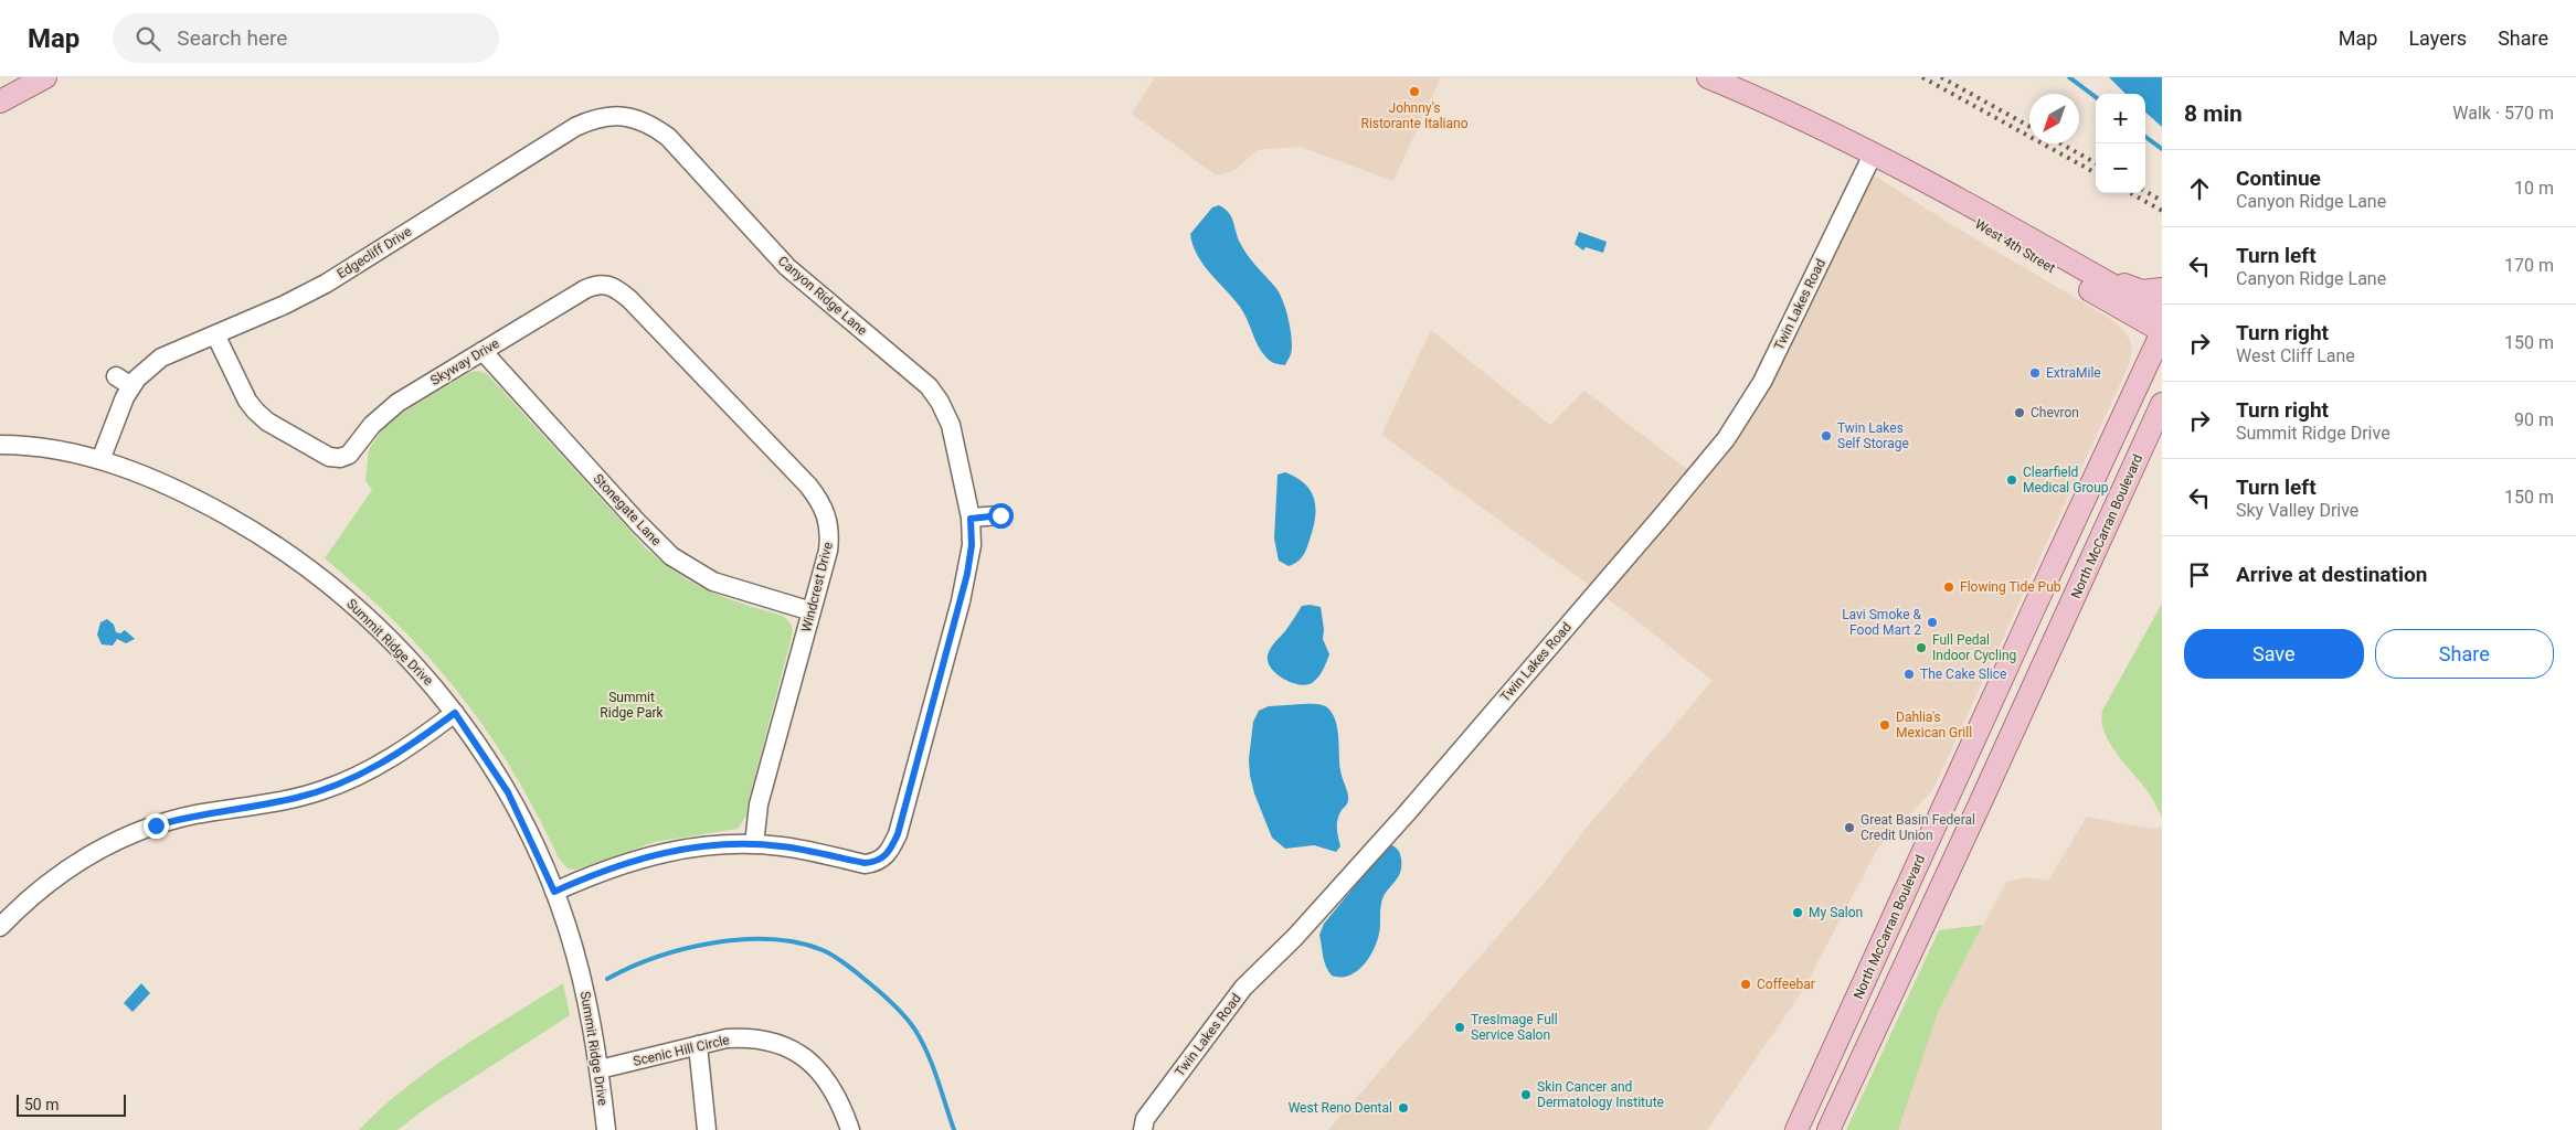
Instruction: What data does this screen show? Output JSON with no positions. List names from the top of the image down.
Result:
{
  "streets": {
    "main road": ["West 4th Street", "North McCarran Boulevard"],
    "street": [
      "Edgecliff Drive",
      "Canyon Ridge Lane",
      "Twin Lakes Road",
      "Skyway Drive",
      "Stonegate Lane",
      "Windcrest Drive",
      "Summit Ridge Drive",
      "Scenic Hill Circle"
    ]
  },
  "crossings": [
    ["West 4th Street", "Twin Lakes Road"],
    ["West 4th Street", "North McCarran Boulevard"],
    ["Edgecliff Drive", "Canyon Ridge Lane"],
    ["Edgecliff Drive", "Skyway Drive"],
    ["Edgecliff Drive", "Summit Ridge Drive"],
    ["Canyon Ridge Lane", "Windcrest Drive"],
    ["Skyway Drive", "Stonegate Lane"],
    ["Skyway Drive", "Windcrest Drive"],
    ["Stonegate Lane", "Windcrest Drive"],
    ["Summit Ridge Drive", "Scenic Hill Circle"]
  ],
  "parks": ["Summit Ridge Park"],
  "places": [
    "Johnny's Ristorante Italiano",
    "ExtraMile",
    "Chevron",
    "Twin Lakes Self Storage",
    "Clearfield Medical Group",
    "Flowing Tide Pub",
    "Lavi Smoke & Food Mart 2",
    "Full Pedal Indoor Cycling",
    "The Cake Slice",
    "Dahlia's Mexican Grill",
    "Great Basin Federal Credit Union",
    "My Salon",
    "Coffeebar",
    "TresImage Full Service Salon",
    "Skin Cancer and Dermatology Institute",
    "West Reno Dental"
  ],
  "scale_bar": "50 m",
  "north": "bottom left",
  "page": {
    "header": "Map",
    "search": "Search here",
    "nav": ["Map", "Layers", "Share"],
    "heading": ["8 min", "Walk · 570 m"],
    "map_buttons": ["+", "−"],
    "list": [
      ["Continue", "Canyon Ridge Lane", "10 m"],
      ["Turn left", "Canyon Ridge Lane", "170 m"],
      ["Turn right", "West Cliff Lane", "150 m"],
      ["Turn right", "Summit Ridge Drive", "90 m"],
      ["Turn left", "Sky Valley Drive", "150 m"],
      "Arrive at destination"
    ],
    "buttons": ["Save", "Share"],
    "scale": "50 m"
  }
}
